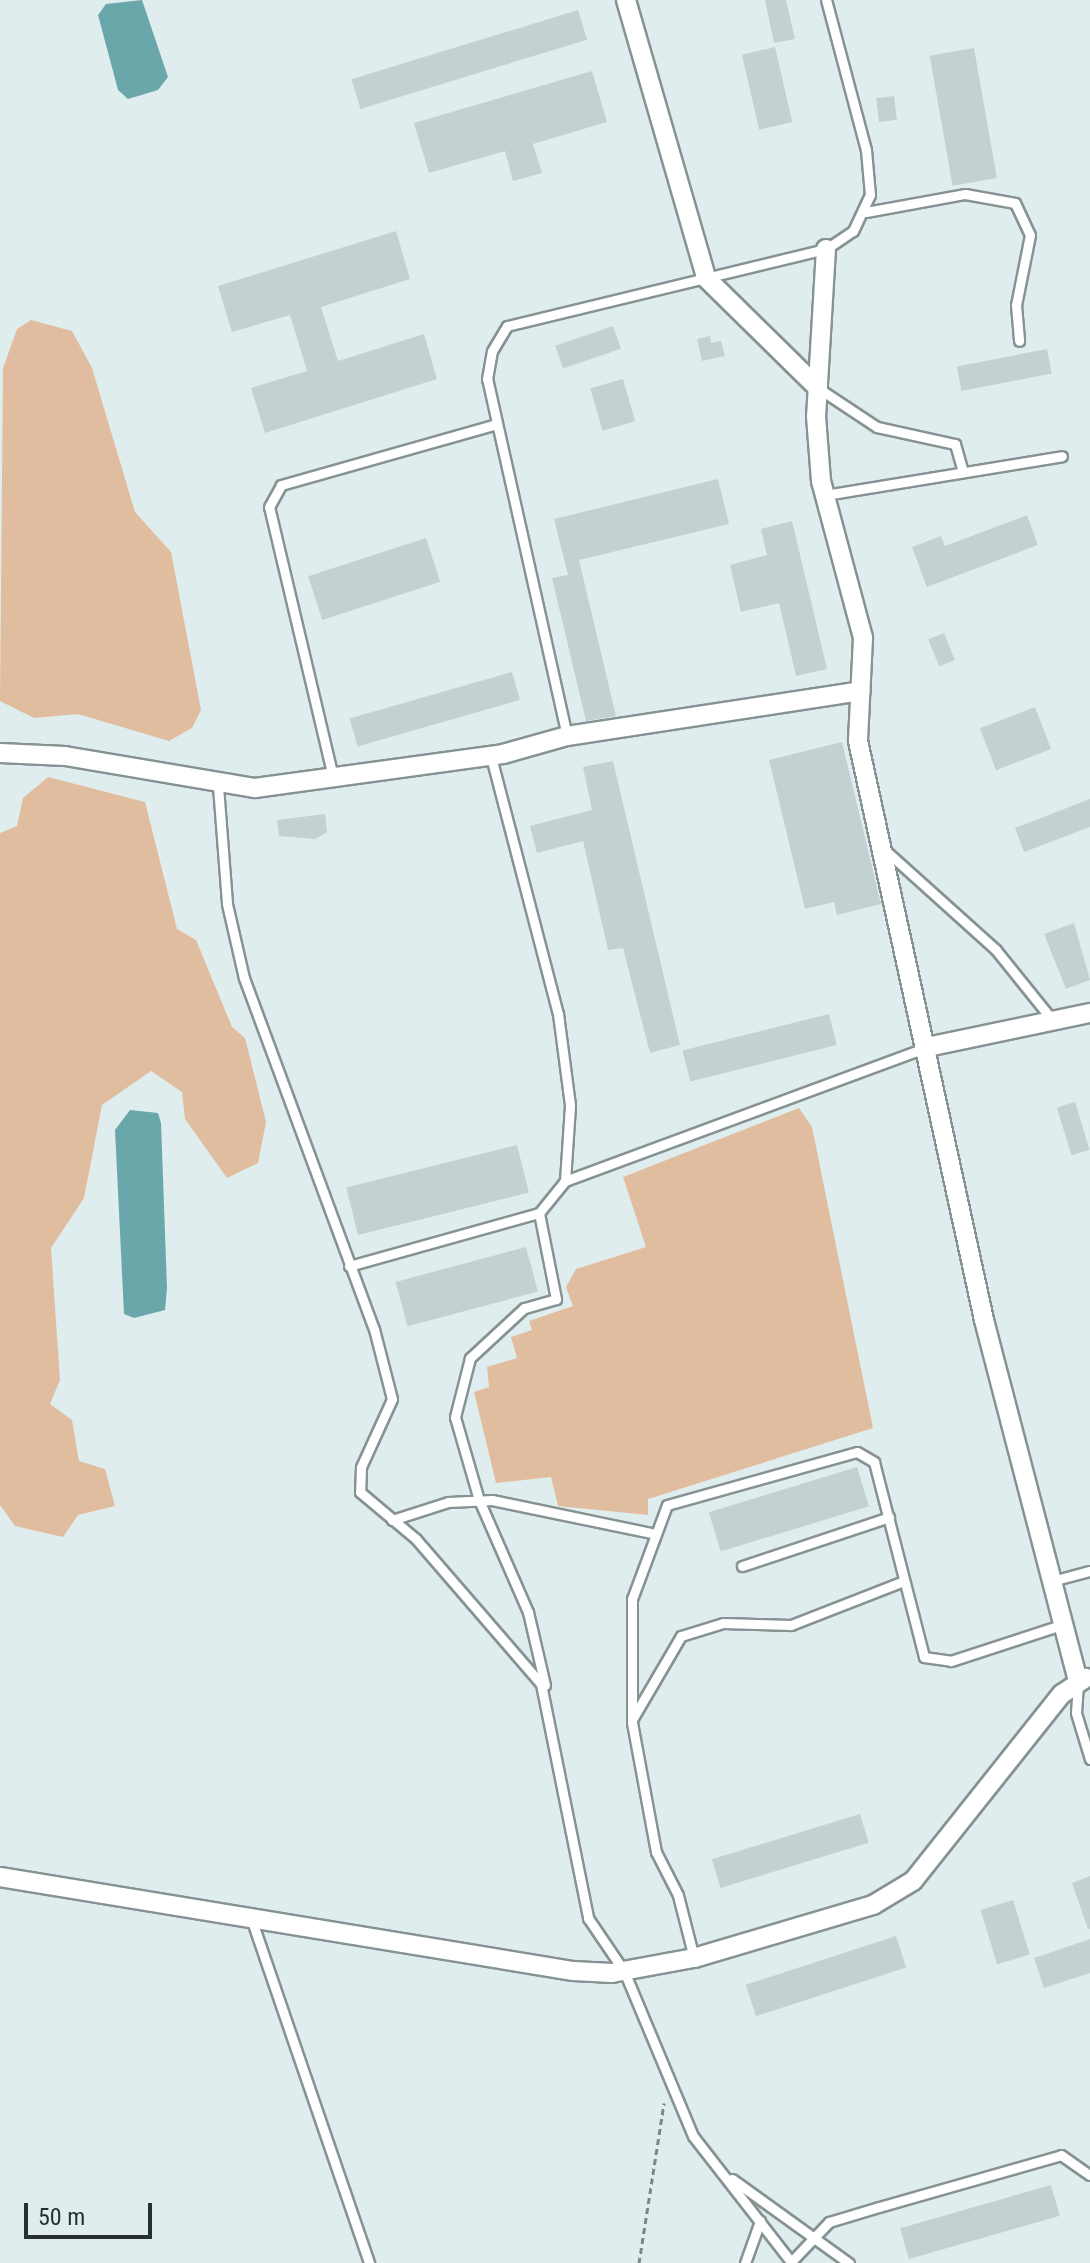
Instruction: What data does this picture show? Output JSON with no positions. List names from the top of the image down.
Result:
{
  "scale_bar": "50 m"
}
